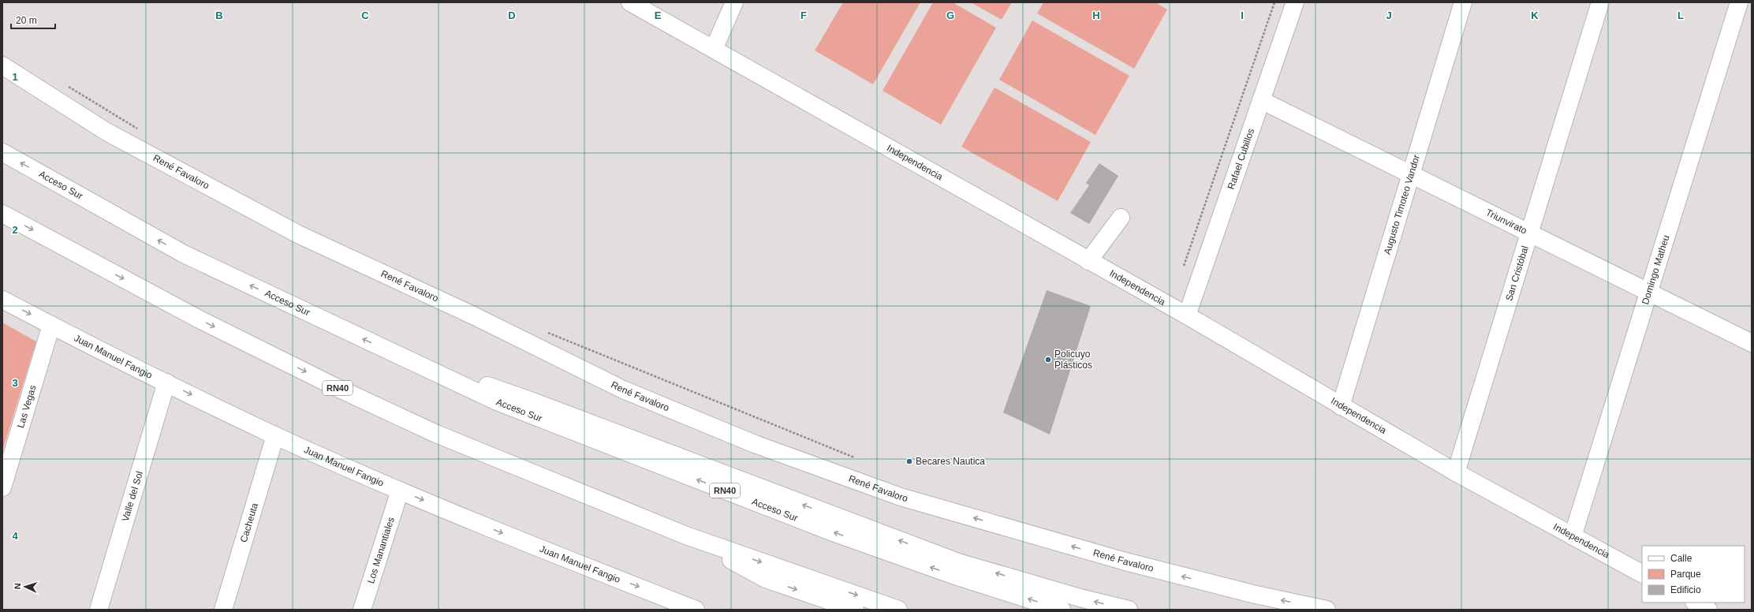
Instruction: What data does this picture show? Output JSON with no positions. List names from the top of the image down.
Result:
{
  "streets": {
    "main road": [
      "Rafael Cubillos",
      "Independencia",
      "René Favaloro",
      "Acceso Sur",
      "Augusto Timoteo Vandor",
      "Triunvirato",
      "Domingo Matheu",
      "San Cristóbal",
      "Juan Manuel Fangio",
      "RN40",
      "Las Vegas",
      "Valle del Sol",
      "Cacheuta",
      "Los Manantiales"
    ]
  },
  "crossings": [
    ["Rafael Cubillos", "Independencia"],
    ["Rafael Cubillos", "Triunvirato"],
    ["Independencia", "Augusto Timoteo Vandor"],
    ["Independencia", "Domingo Matheu"],
    ["Independencia", "San Cristóbal"],
    ["Augusto Timoteo Vandor", "Triunvirato"],
    ["Triunvirato", "Domingo Matheu"],
    ["Triunvirato", "San Cristóbal"],
    ["Juan Manuel Fangio", "Las Vegas"],
    ["Juan Manuel Fangio", "Valle del Sol"],
    ["Juan Manuel Fangio", "Cacheuta"],
    ["Juan Manuel Fangio", "Los Manantiales"]
  ],
  "places": ["Policuyo Plásticos", "Becares Nautica"],
  "legend": ["Calle", "Parque", "Edificio"],
  "scale_bar": "20 m",
  "north": "left",
  "grid": {
    "columns": [
      "B",
      "C",
      "D",
      "E",
      "F",
      "G",
      "H",
      "I",
      "J",
      "K",
      "L"
    ],
    "rows": [
      "1",
      "2",
      "3",
      "4"
    ]
  }
}
